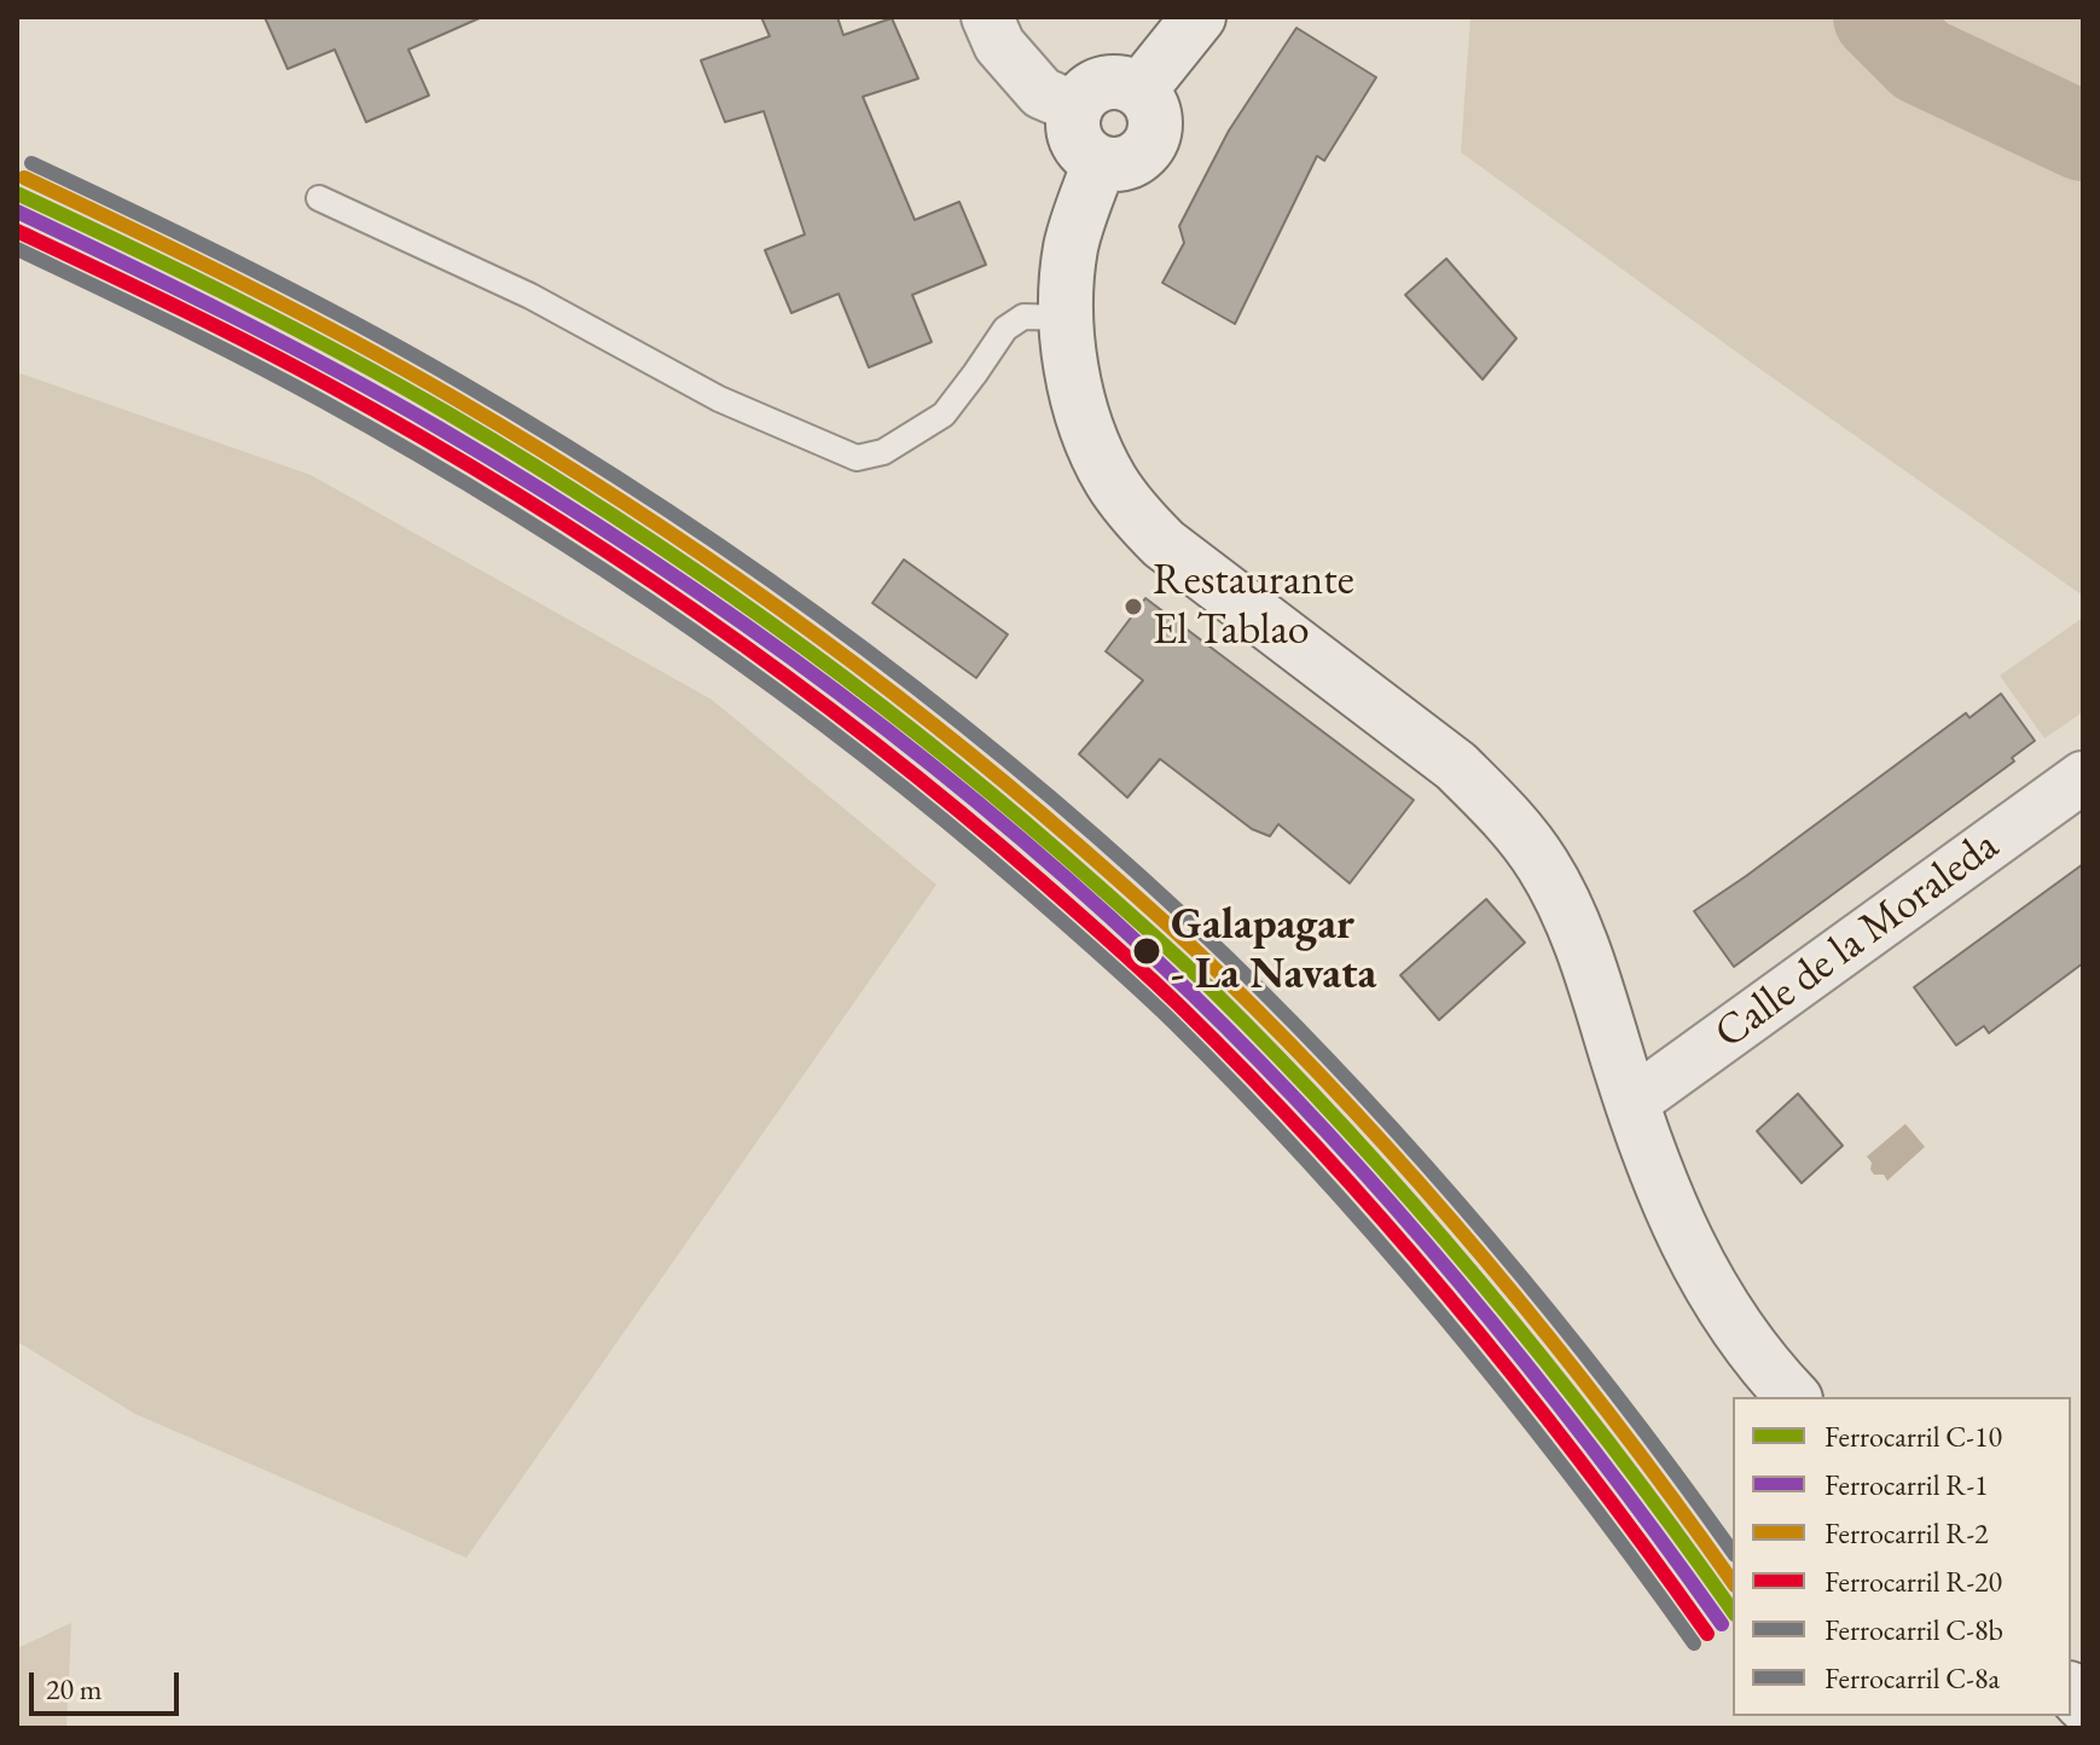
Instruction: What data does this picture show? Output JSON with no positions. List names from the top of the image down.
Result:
{
  "streets": {
    "street": ["Calle de la Moraleda"]
  },
  "places": ["Restaurante El Tablao", "Galapagar - La Navata"],
  "lines": [
    "rail line C-8b",
    "rail line R-2",
    "rail line C-10",
    "rail line R-1",
    "rail line R-20",
    "rail line C-8a"
  ],
  "legend": [
    "Ferrocarril C-10",
    "Ferrocarril R-1",
    "Ferrocarril R-2",
    "Ferrocarril R-20",
    "Ferrocarril C-8b",
    "Ferrocarril C-8a"
  ],
  "scale_bar": "20 m"
}
